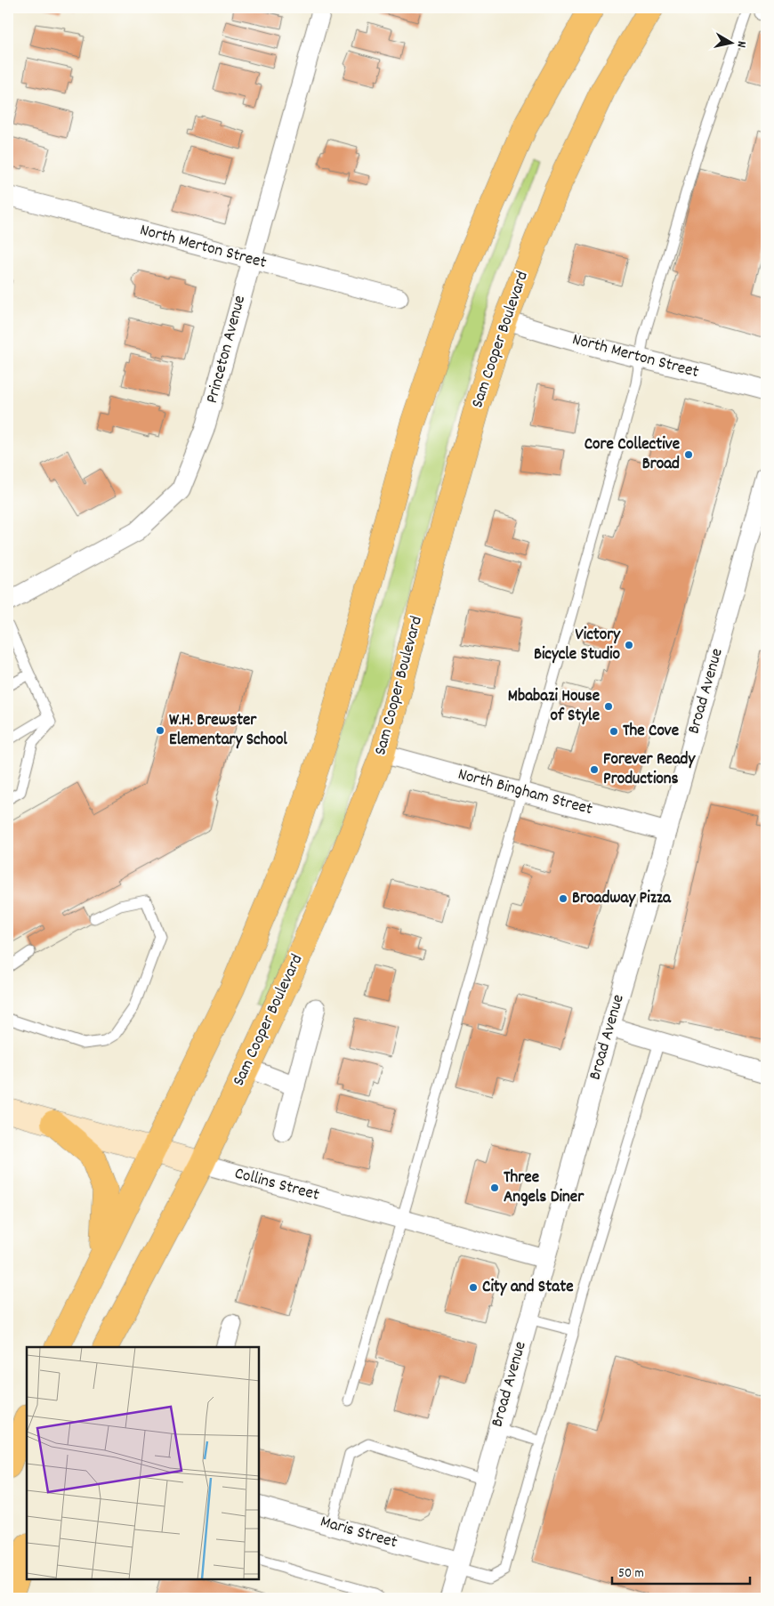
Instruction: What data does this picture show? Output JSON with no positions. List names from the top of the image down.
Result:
{
  "streets": {
    "main road": ["Sam Cooper Boulevard"],
    "street": [
      "North Merton Street",
      "Princeton Avenue",
      "Broad Avenue",
      "North Bingham Street",
      "Collins Street",
      "Maris Street"
    ]
  },
  "crossings": [
    ["North Merton Street", "Sam Cooper Boulevard"],
    ["North Merton Street", "Princeton Avenue"],
    ["Sam Cooper Boulevard", "North Bingham Street"],
    ["Sam Cooper Boulevard", "Collins Street"],
    ["Broad Avenue", "North Bingham Street"],
    ["Broad Avenue", "Collins Street"],
    ["Broad Avenue", "Maris Street"]
  ],
  "places": [
    "Core Collective Broad",
    "Victory Bicycle Studio",
    "Mbabazi House of Style",
    "W.H. Brewster Elementary School",
    "The Cove",
    "Forever Ready Productions",
    "Broadway Pizza",
    "Three Angels Diner",
    "City and State"
  ],
  "scale_bar": "50 m",
  "north": "right"
}
